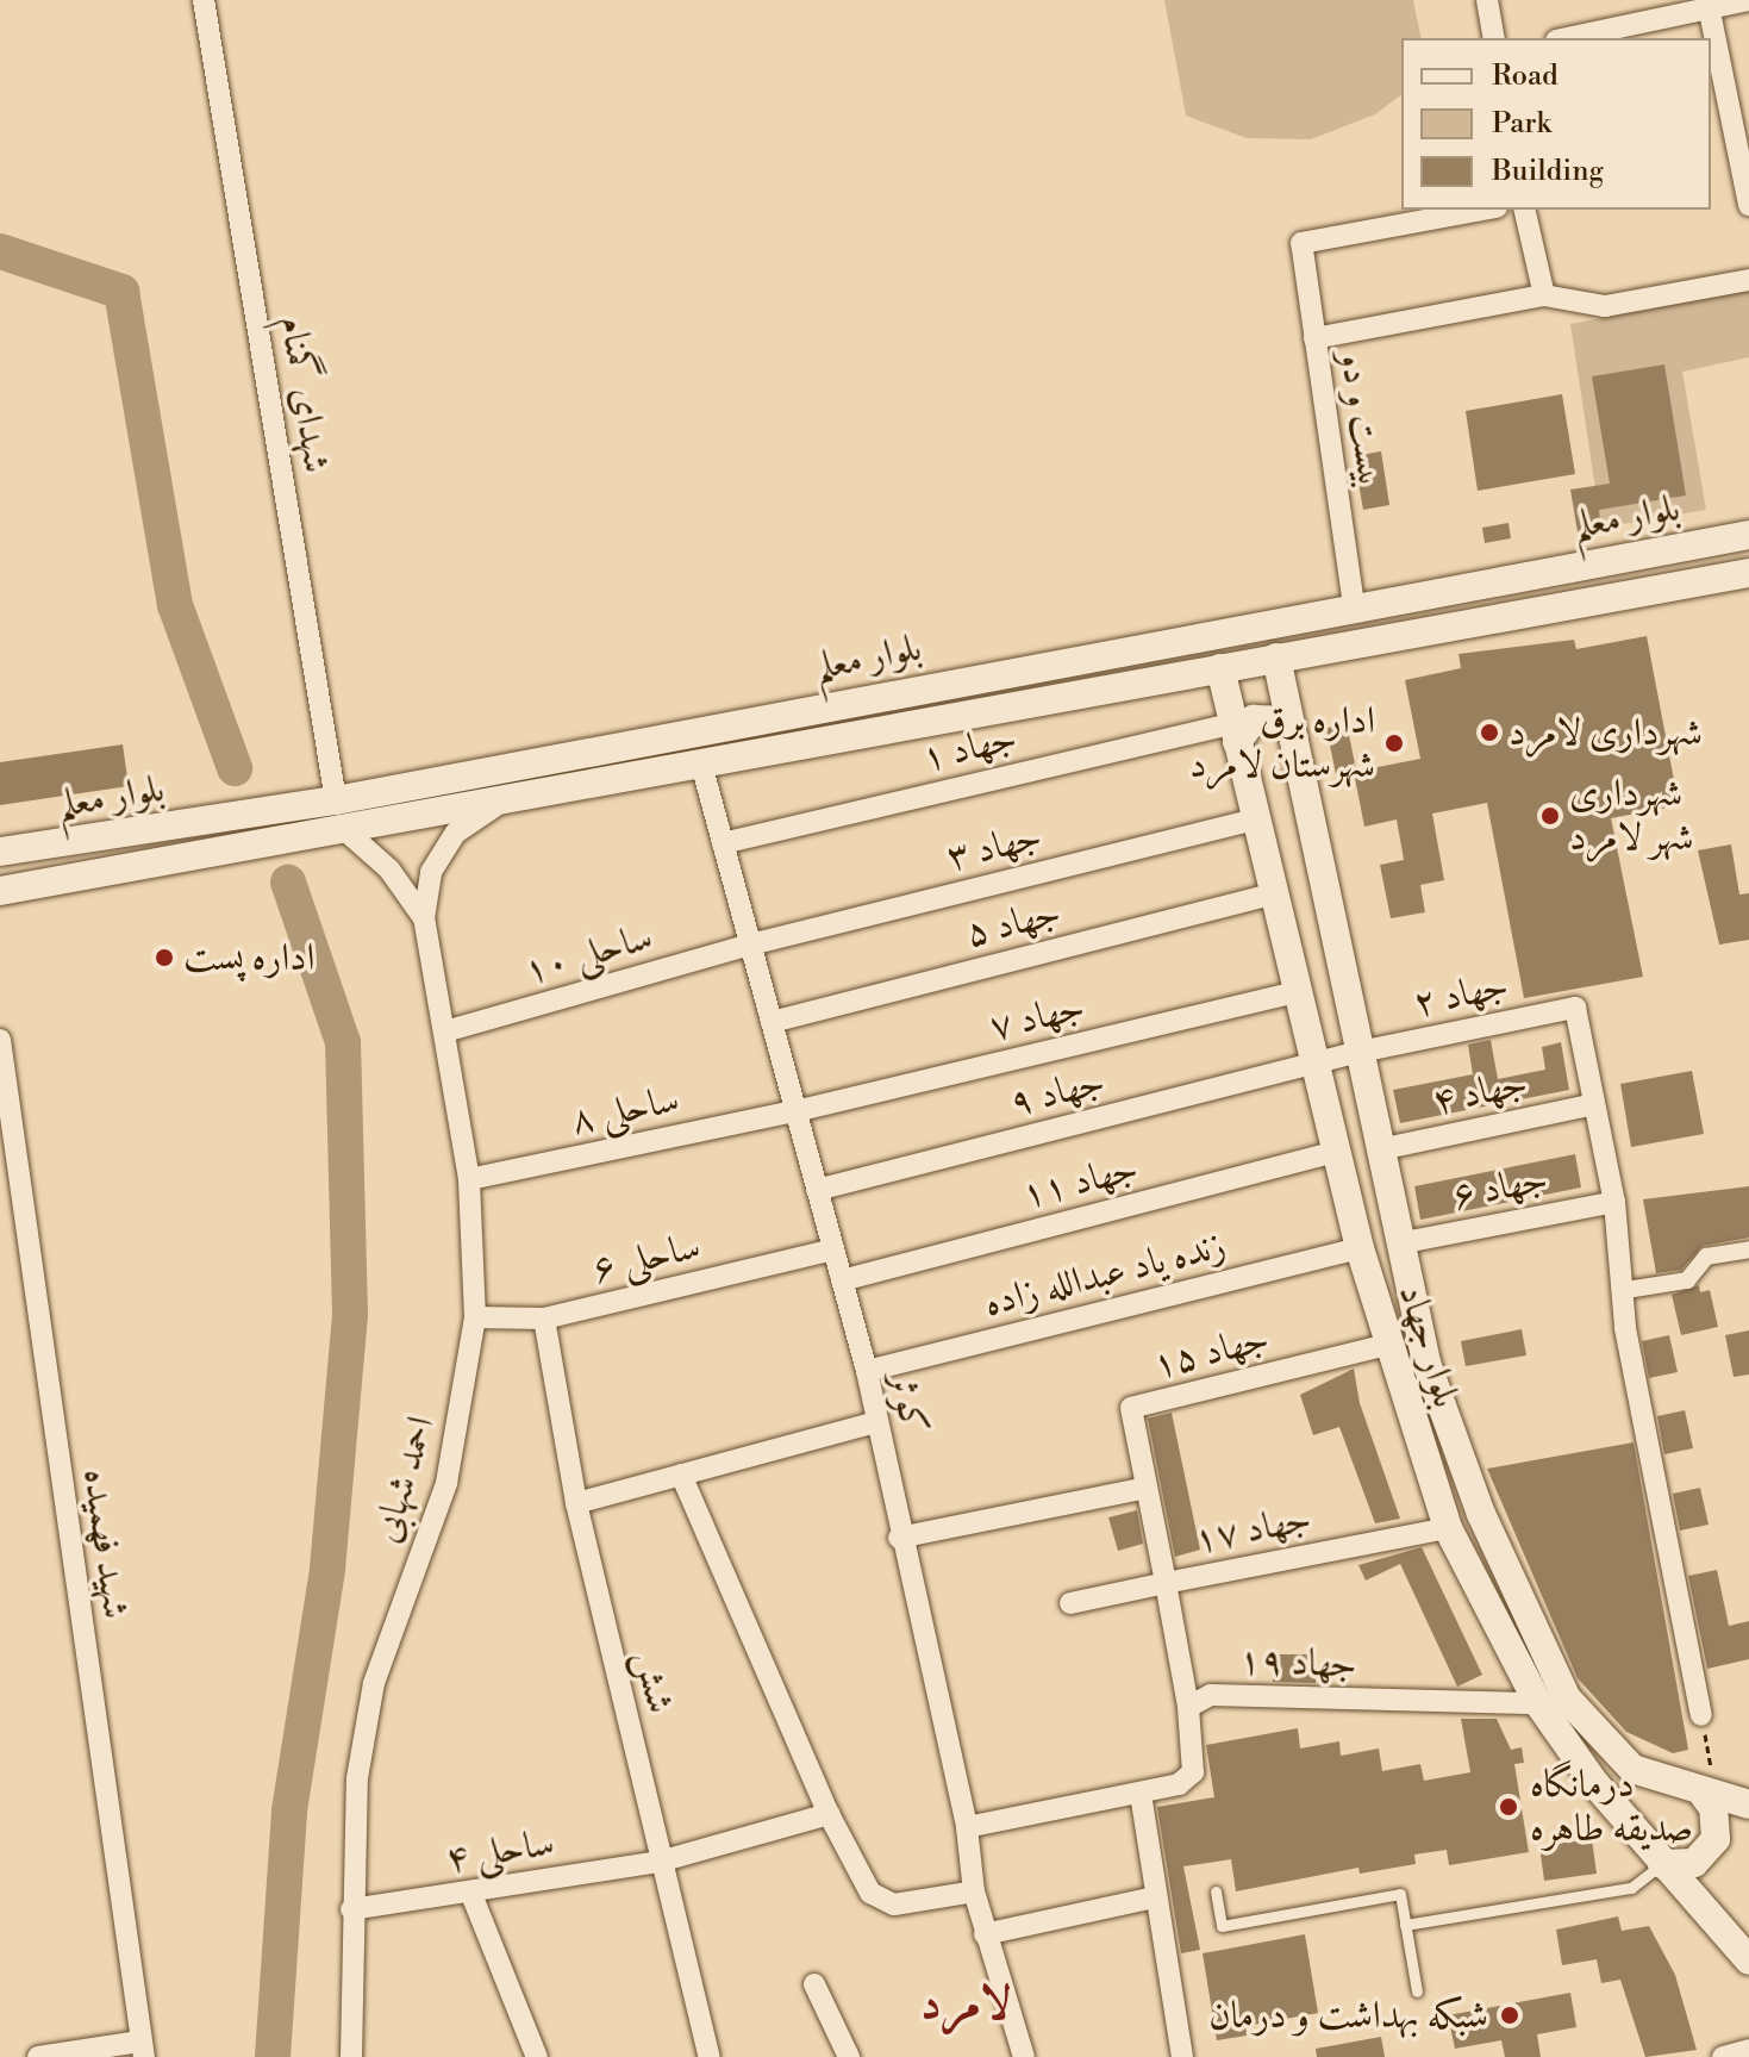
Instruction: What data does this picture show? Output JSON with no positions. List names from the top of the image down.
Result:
{
  "streets": {
    "street": [
      "شهدای گمنام",
      "بیست و دو",
      "بلوار معلم",
      "جهاد ۱",
      "جهاد ۳",
      "جهاد ۵",
      "ساحلی ۱۰",
      "جهاد ۲",
      "جهاد ۷",
      "جهاد ۹",
      "جهاد ۴",
      "ساحلی ۸",
      "جهاد ۱۱",
      "جهاد ۶",
      "ساحلی ۶",
      "زنده یاد عبدالله زاده",
      "بلوار جهاد",
      "جهاد ۱۵",
      "کوثر",
      "احمد شهابی",
      "جهاد ۱۷",
      "شهید فهمیده",
      "جهاد ۱۹",
      "شش",
      "ساحلی ۴"
    ]
  },
  "crossings": [
    ["شهدای گمنام", "بلوار معلم"],
    ["بیست و دو", "بلوار معلم"],
    ["بلوار معلم", "بلوار جهاد"],
    ["بلوار معلم", "کوثر"],
    ["بلوار معلم", "احمد شهابی"],
    ["جهاد ۱", "بلوار جهاد"],
    ["جهاد ۱", "کوثر"],
    ["جهاد ۳", "ساحلی ۱۰"],
    ["جهاد ۳", "بلوار جهاد"],
    ["جهاد ۳", "کوثر"],
    ["جهاد ۵", "بلوار جهاد"],
    ["جهاد ۵", "کوثر"],
    ["ساحلی ۱۰", "کوثر"],
    ["ساحلی ۱۰", "احمد شهابی"],
    ["جهاد ۲", "جهاد ۹"],
    ["جهاد ۲", "جهاد ۴"],
    ["جهاد ۲", "بلوار جهاد"],
    ["جهاد ۷", "ساحلی ۸"],
    ["جهاد ۷", "بلوار جهاد"],
    ["جهاد ۷", "کوثر"],
    ["جهاد ۹", "بلوار جهاد"],
    ["جهاد ۹", "کوثر"],
    ["جهاد ۴", "بلوار جهاد"],
    ["ساحلی ۸", "کوثر"],
    ["ساحلی ۸", "احمد شهابی"],
    ["جهاد ۱۱", "بلوار جهاد"],
    ["جهاد ۱۱", "کوثر"],
    ["جهاد ۶", "بلوار جهاد"],
    ["ساحلی ۶", "کوثر"],
    ["ساحلی ۶", "احمد شهابی"],
    ["ساحلی ۶", "شش"],
    ["زنده یاد عبدالله زاده", "بلوار جهاد"],
    ["زنده یاد عبدالله زاده", "کوثر"],
    ["بلوار جهاد", "جهاد ۱۵"],
    ["بلوار جهاد", "جهاد ۱۷"],
    ["بلوار جهاد", "جهاد ۱۹"],
    ["جهاد ۱۵", "جهاد ۱۷"],
    ["کوثر", "جهاد ۱۹"],
    ["احمد شهابی", "ساحلی ۴"],
    ["شش", "ساحلی ۴"]
  ],
  "districts": ["لامرد"],
  "places": [
    "شهرداری لامرد",
    "اداره برق شهرستان لامرد",
    "شهرداری شهر لامرد",
    "اداره پست",
    "درمانگاه صدیقه طاهره",
    "شبکه بهداشت و درمان"
  ],
  "legend": ["Road", "Park", "Building"]
}
